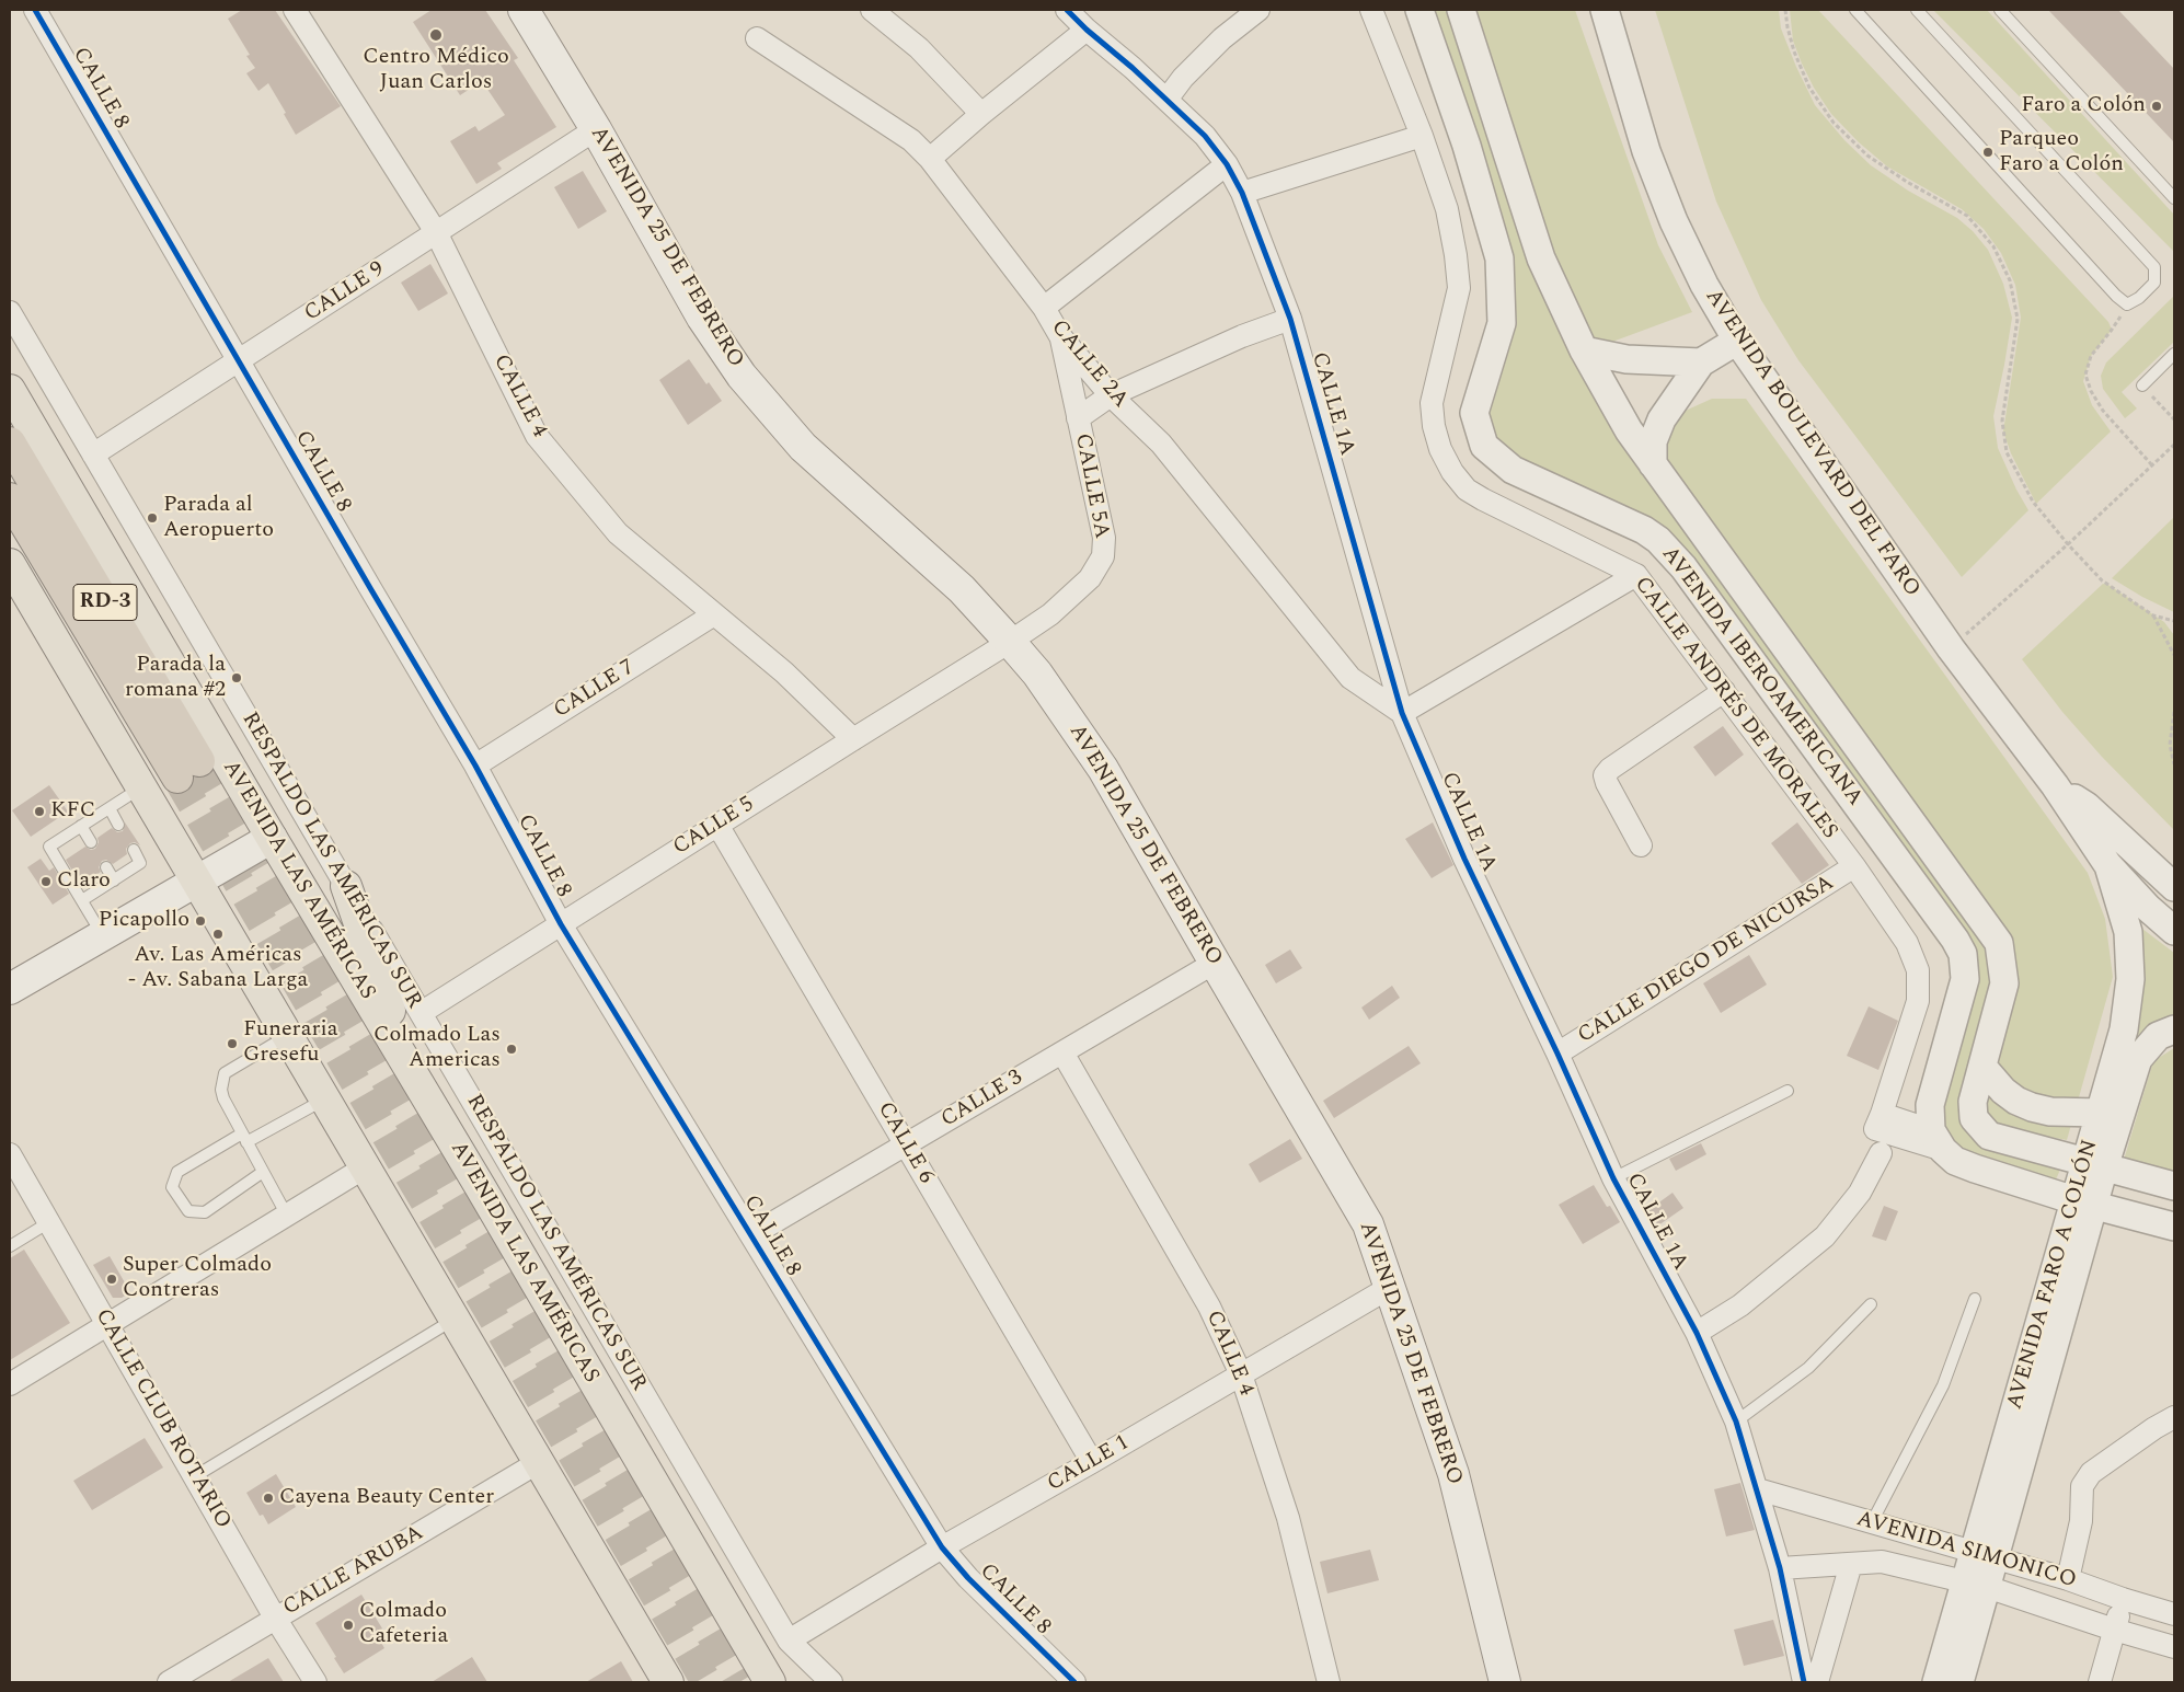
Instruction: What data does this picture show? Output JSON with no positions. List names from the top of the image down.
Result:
{
  "streets": {
    "highway": ["RD-3"],
    "main road": ["AVENIDA 25 DE FEBRERO", "AVENIDA LAS AMÉRICAS"],
    "street": [
      "CALLE 8",
      "CALLE 9",
      "CALLE 2A",
      "CALLE 4",
      "CALLE 1A",
      "AVENIDA BOULEVARD DEL FARO",
      "CALLE 5A",
      "AVENIDA IBEROAMERICANA",
      "CALLE 7",
      "CALLE ANDRÉS DE MORALES",
      "CALLE 5",
      "RESPALDO LAS AMÉRICAS SUR",
      "CALLE DIEGO DE NICURSA",
      "CALLE 3",
      "CALLE 6",
      "AVENIDA FARO A COLÓN",
      "CALLE CLUB ROTARIO",
      "CALLE 1",
      "AVENIDA SIMONICO",
      "CALLE ARUBA"
    ]
  },
  "crossings": [
    ["CALLE 8", "CALLE 9"],
    ["CALLE 8", "CALLE 7"],
    ["CALLE 8", "CALLE 5"],
    ["CALLE 8", "CALLE 3"],
    ["CALLE 8", "CALLE 1"],
    ["AVENIDA 25 DE FEBRERO", "CALLE 9"],
    ["AVENIDA 25 DE FEBRERO", "CALLE 5A"],
    ["AVENIDA 25 DE FEBRERO", "CALLE 5"],
    ["AVENIDA 25 DE FEBRERO", "CALLE 3"],
    ["AVENIDA 25 DE FEBRERO", "CALLE 1"],
    ["CALLE 9", "CALLE 4"],
    ["CALLE 9", "RESPALDO LAS AMÉRICAS SUR"],
    ["CALLE 2A", "CALLE 1A"],
    ["CALLE 2A", "CALLE 5A"],
    ["CALLE 4", "CALLE 7"],
    ["CALLE 4", "CALLE 5"],
    ["CALLE 4", "CALLE 3"],
    ["CALLE 4", "CALLE 1"],
    ["CALLE 1A", "CALLE 5A"],
    ["CALLE 1A", "CALLE DIEGO DE NICURSA"],
    ["CALLE 1A", "AVENIDA SIMONICO"],
    ["AVENIDA BOULEVARD DEL FARO", "AVENIDA FARO A COLÓN"],
    ["CALLE 5A", "CALLE 5"],
    ["AVENIDA IBEROAMERICANA", "CALLE ANDRÉS DE MORALES"],
    ["AVENIDA IBEROAMERICANA", "AVENIDA FARO A COLÓN"],
    ["CALLE ANDRÉS DE MORALES", "CALLE DIEGO DE NICURSA"],
    ["CALLE 5", "RESPALDO LAS AMÉRICAS SUR"],
    ["CALLE 5", "CALLE 6"],
    ["RESPALDO LAS AMÉRICAS SUR", "CALLE 1"],
    ["CALLE 3", "CALLE 6"],
    ["CALLE 6", "CALLE 1"],
    ["AVENIDA FARO A COLÓN", "AVENIDA SIMONICO"],
    ["CALLE CLUB ROTARIO", "CALLE ARUBA"]
  ],
  "places": [
    "Centro Médico Juan Carlos",
    "Faro a Colón",
    "Parqueo Faro a Colón",
    "Parada al Aeropuerto",
    "Parada la romana #2",
    "KFC",
    "Claro",
    "Picapollo",
    "Av. Las Américas - Av. Sabana Larga",
    "Funeraria Gresefu",
    "Colmado Las Americas",
    "Super Colmado Contreras",
    "Cayena Beauty Center",
    "Colmado Cafeteria"
  ]
}
